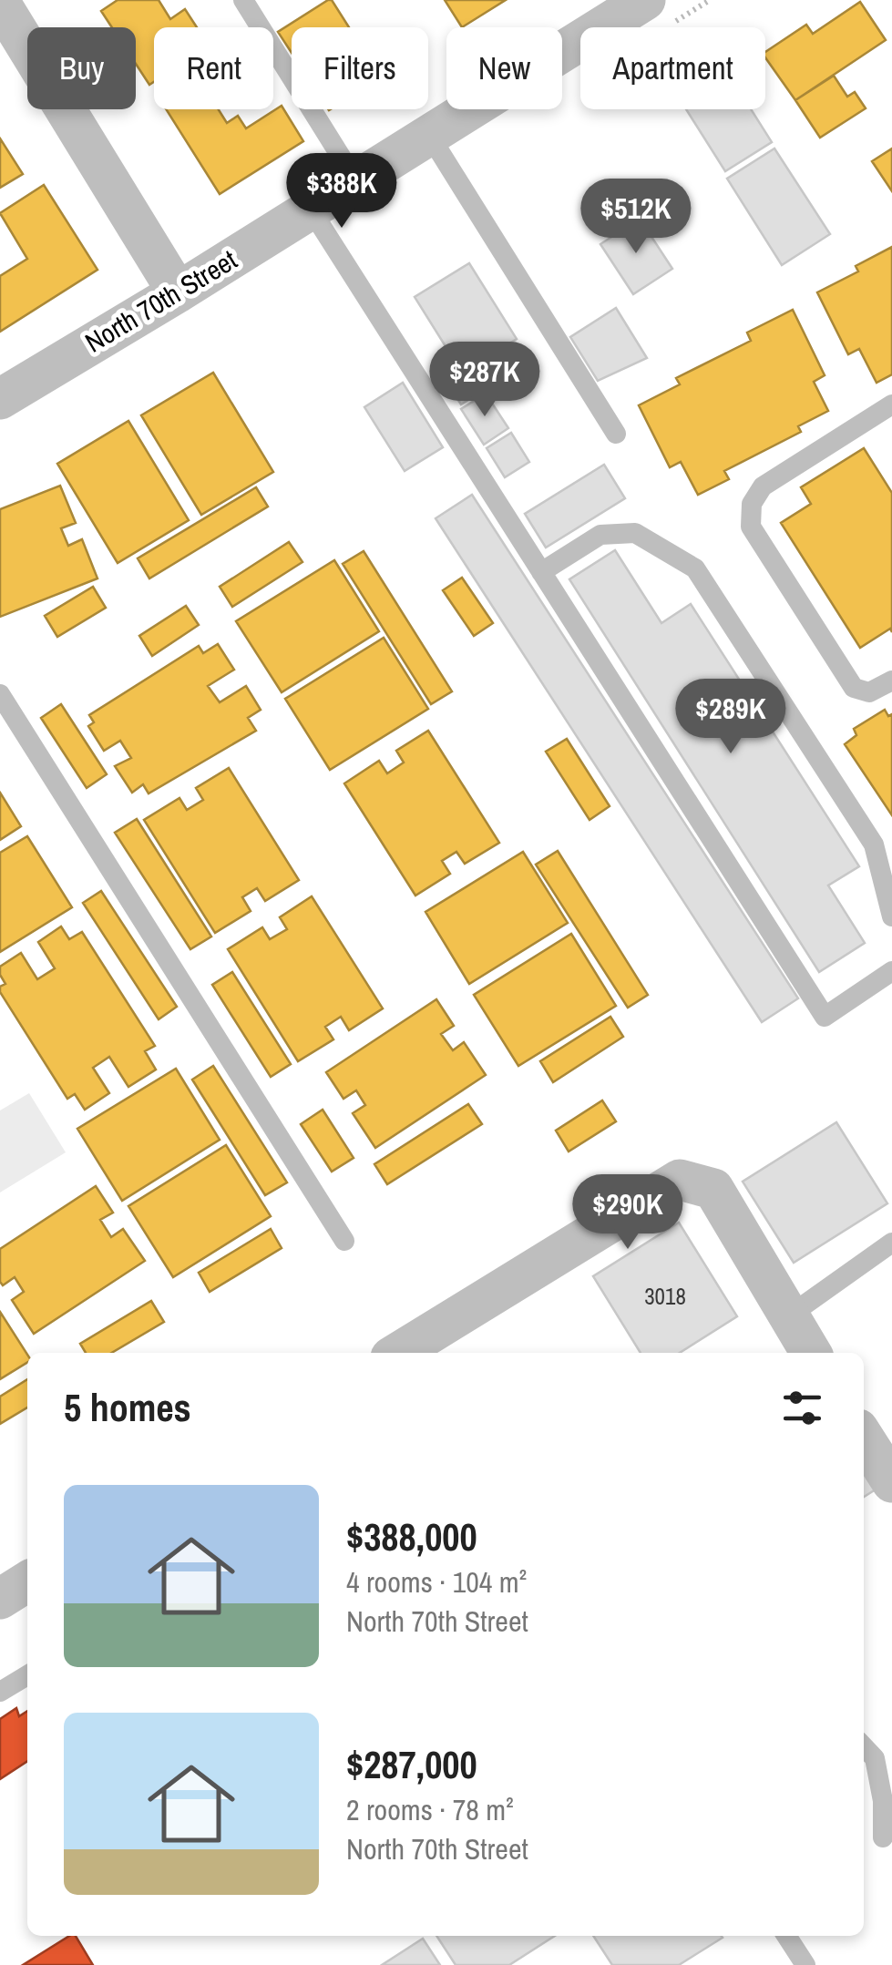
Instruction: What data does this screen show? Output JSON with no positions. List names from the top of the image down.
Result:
{
  "streets": {
    "street": ["North 70th Street"]
  },
  "house_numbers": ["3018"],
  "page": {
    "chip": [
      "Buy",
      "Rent",
      "Filters",
      "New",
      "Apartment"
    ],
    "price": [
      "$388K",
      "$512K",
      "$287K",
      "$289K",
      "$290K"
    ],
    "heading": "5 homes",
    "list": [
      {
        "name": "$388,000",
        "note": "4 rooms · 104 m² · North 70th Street"
      },
      {
        "name": "$287,000",
        "note": "2 rooms · 78 m² · North 70th Street"
      }
    ]
  }
}
